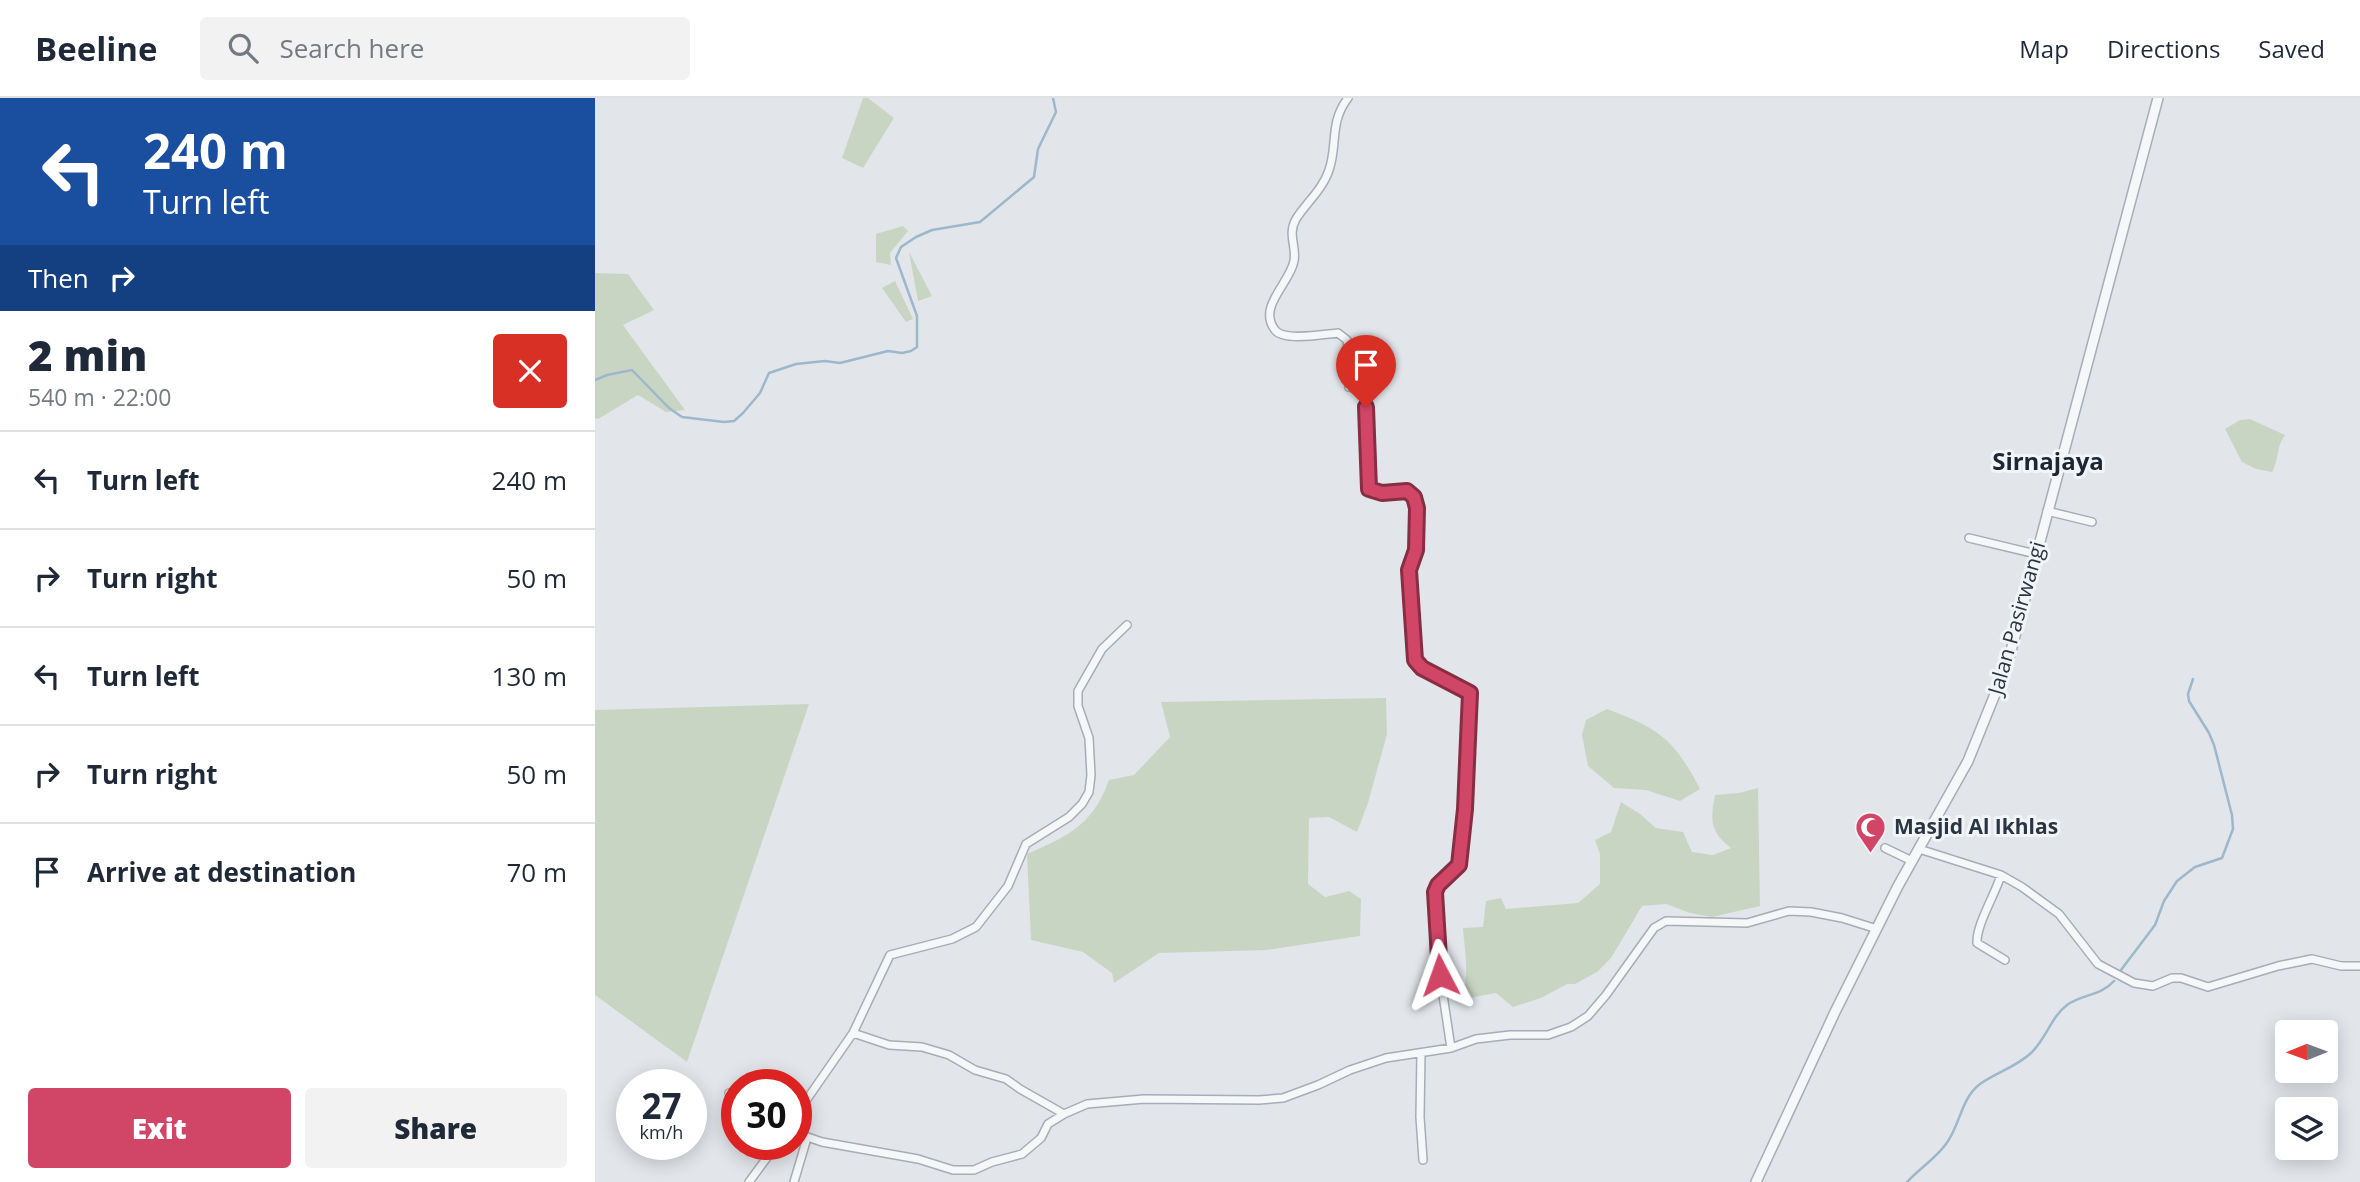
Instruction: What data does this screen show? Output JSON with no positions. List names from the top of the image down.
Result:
{
  "streets": {
    "street": ["Jalan Pasirwangi"]
  },
  "districts": ["Sirnajaya"],
  "places": {
    "mosque": ["Masjid Al Ikhlas"]
  },
  "north": "left",
  "page": {
    "header": "Beeline",
    "search": "Search here",
    "nav": ["Map", "Directions", "Saved"],
    "turn": ["240 m", "Turn left"],
    "then": "Then",
    "heading": ["2 min", "540 m · 22:00"],
    "list": [
      {
        "name": "Turn left",
        "value": "240 m"
      },
      {
        "name": "Turn right",
        "value": "50 m"
      },
      {
        "name": "Turn left",
        "value": "130 m"
      },
      {
        "name": "Turn right",
        "value": "50 m"
      },
      {
        "name": "Arrive at destination",
        "value": "70 m"
      }
    ],
    "speed": "27 km/h",
    "limit": "30",
    "buttons": ["Exit", "Share"]
  }
}
